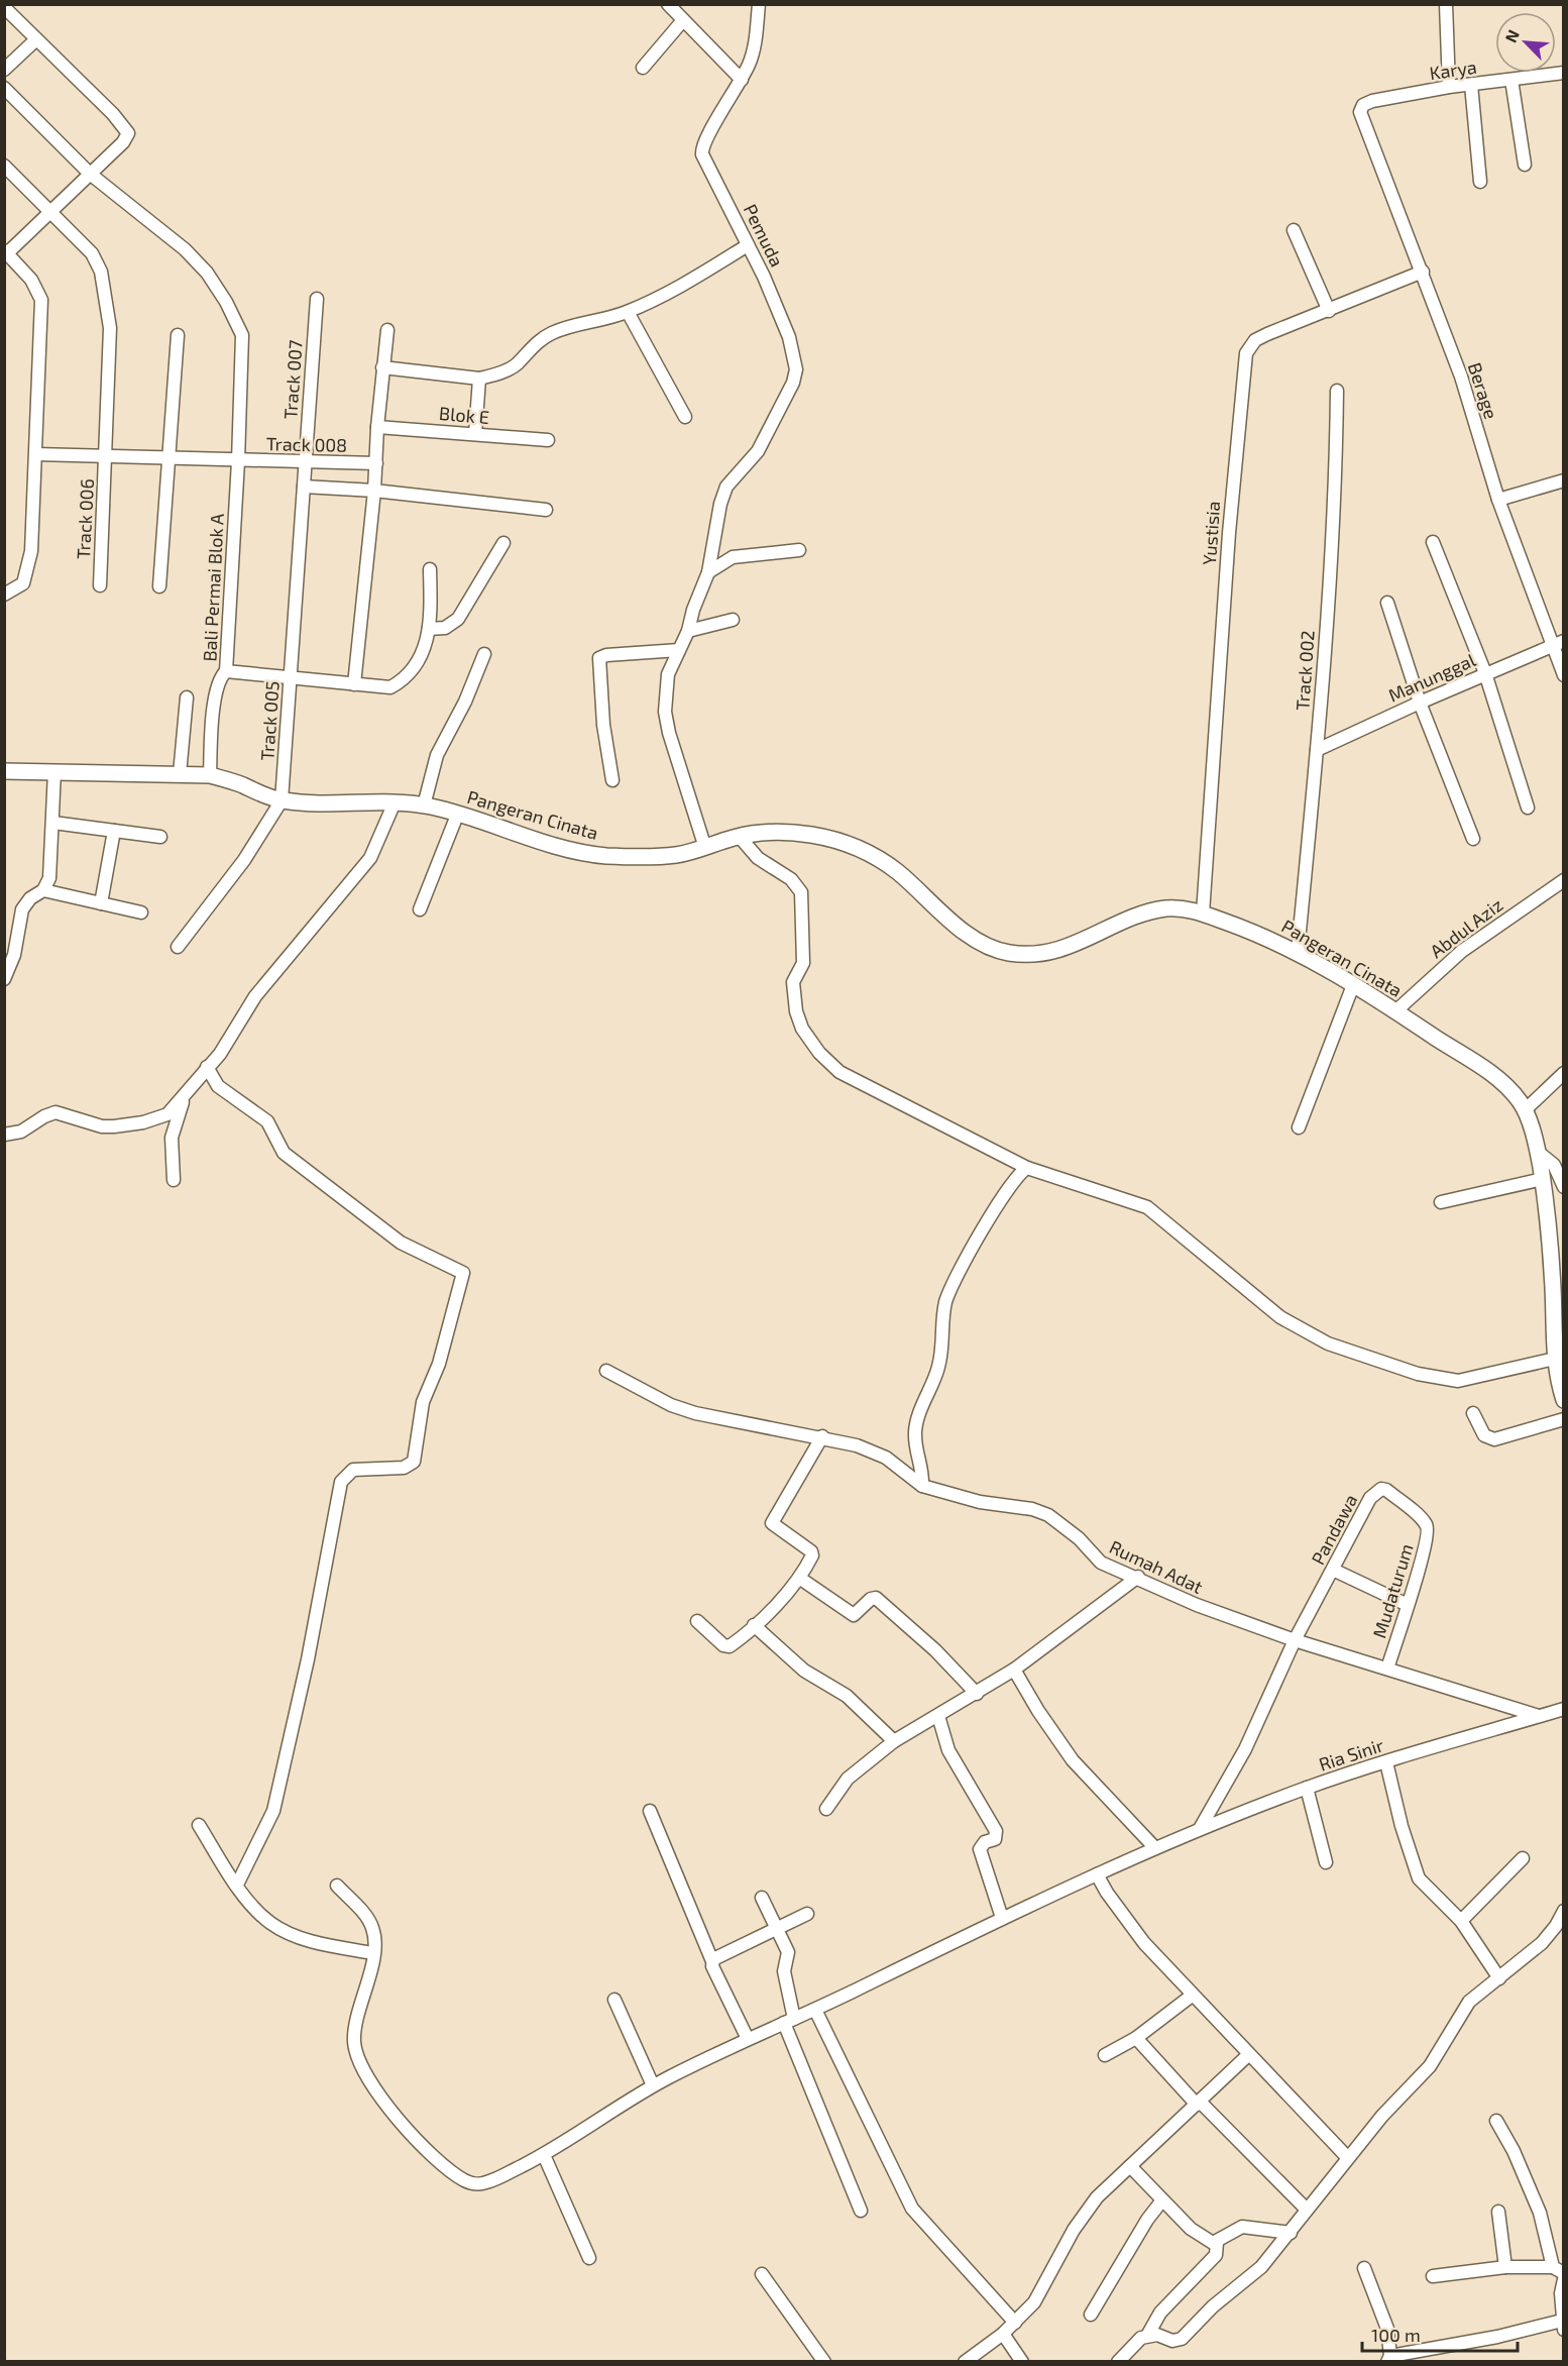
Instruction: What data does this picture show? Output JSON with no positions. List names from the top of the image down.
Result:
{
  "streets": {
    "street": [
      "Karya",
      "Pemuda",
      "Track 007",
      "Berage",
      "Blok E",
      "Track 008",
      "Track 006",
      "Yustisia",
      "Bali Permai Blok A",
      "Track 002",
      "Manunggal",
      "Track 005",
      "Pangeran Cinata",
      "Abdul Aziz",
      "Pandawa",
      "Rumah Adat",
      "Mudaturum",
      "Ria Sinir"
    ]
  },
  "crossings": [
    ["Karya", "Berage"],
    ["Pemuda", "Pangeran Cinata"],
    ["Track 007", "Track 008"],
    ["Track 007", "Track 005"],
    ["Berage", "Yustisia"],
    ["Berage", "Manunggal"],
    ["Track 008", "Track 006"],
    ["Track 008", "Bali Permai Blok A"],
    ["Track 008", "Track 005"],
    ["Yustisia", "Pangeran Cinata"],
    ["Bali Permai Blok A", "Track 005"],
    ["Track 002", "Manunggal"],
    ["Track 002", "Pangeran Cinata"],
    ["Track 005", "Pangeran Cinata"],
    ["Pangeran Cinata", "Abdul Aziz"],
    ["Pandawa", "Rumah Adat"],
    ["Pandawa", "Mudaturum"],
    ["Pandawa", "Ria Sinir"],
    ["Rumah Adat", "Mudaturum"],
    ["Rumah Adat", "Ria Sinir"]
  ],
  "scale_bar": "100 m",
  "north": "top left"
}
